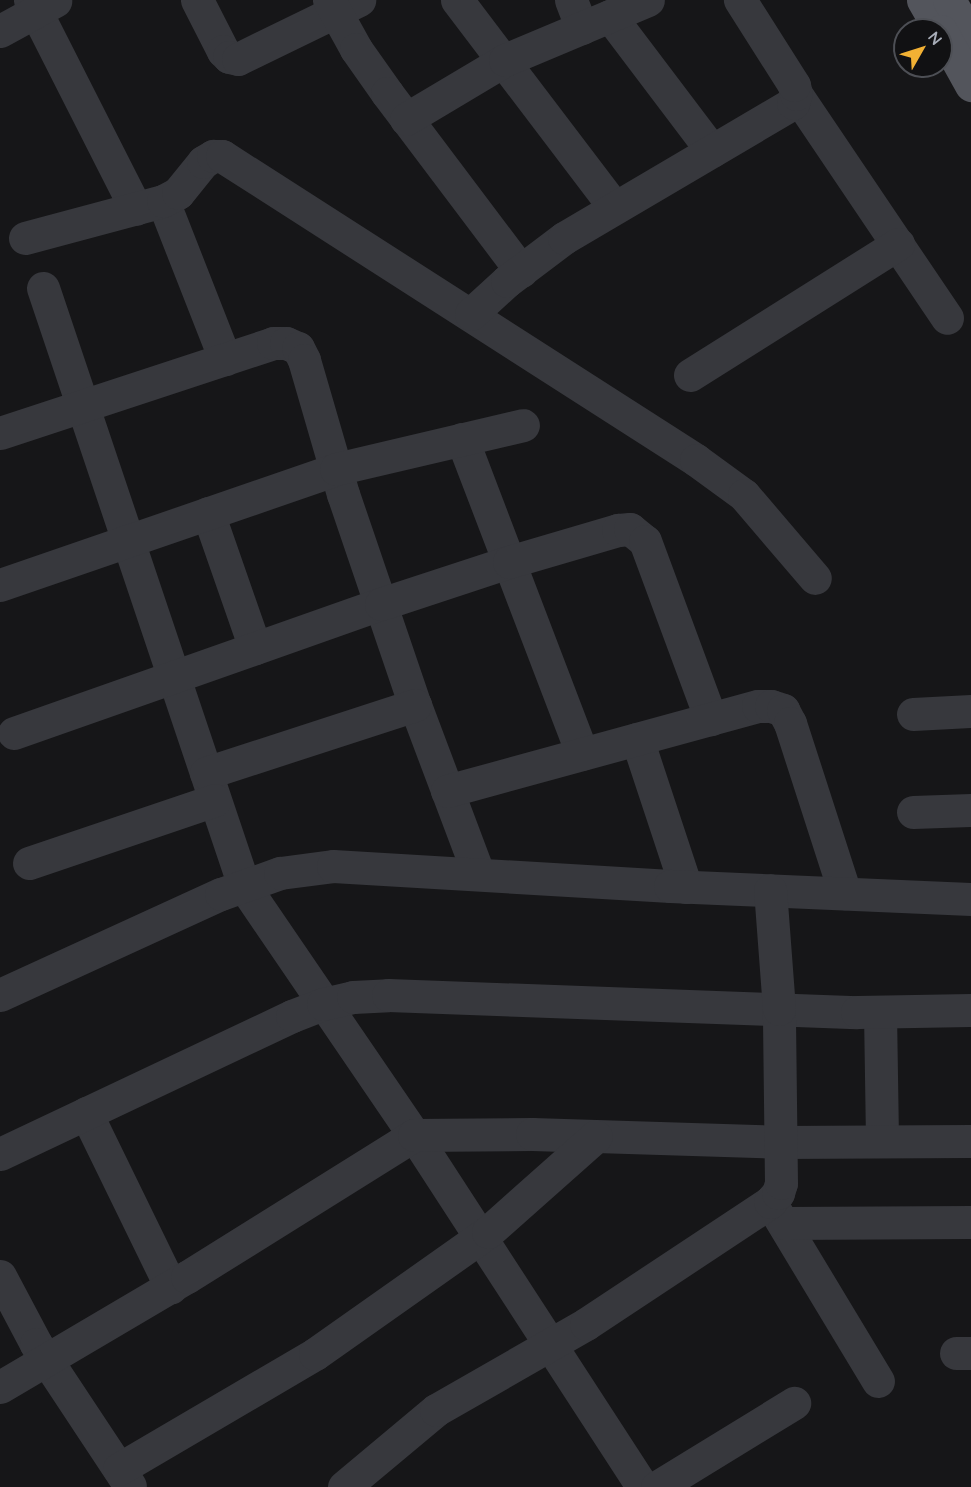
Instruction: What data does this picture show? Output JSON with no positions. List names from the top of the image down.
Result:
{
  "north": "top right"
}
